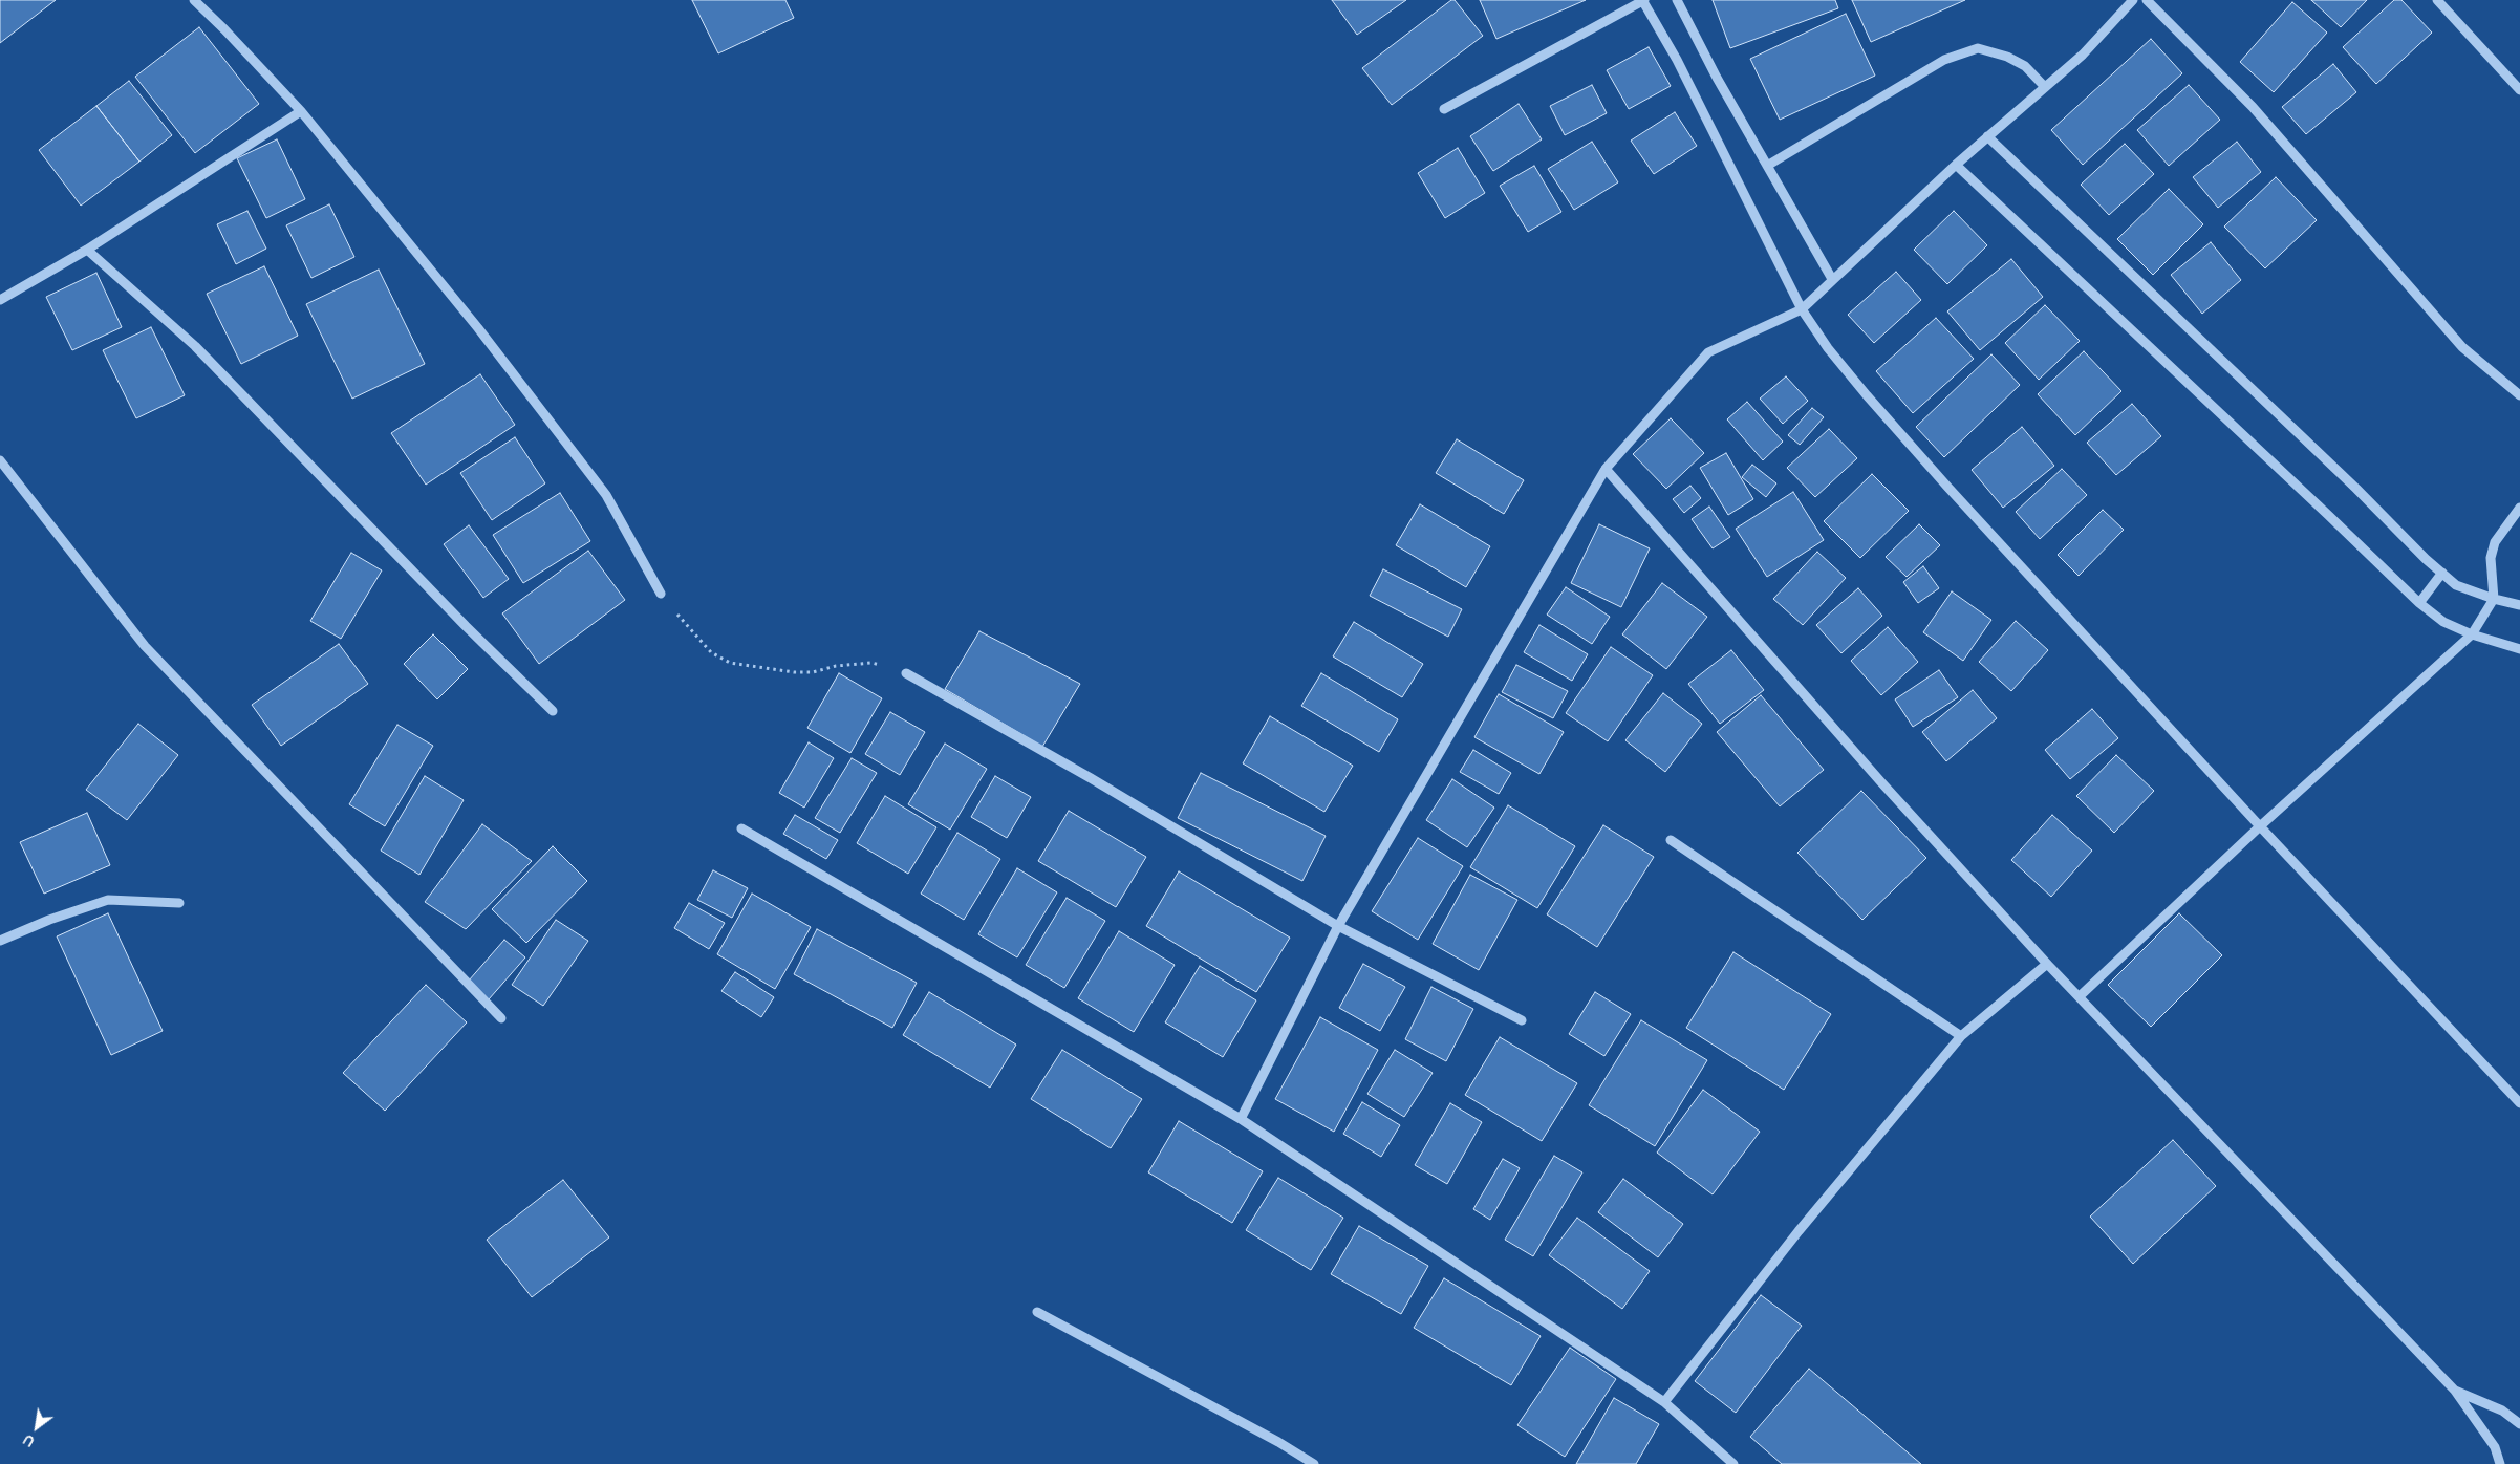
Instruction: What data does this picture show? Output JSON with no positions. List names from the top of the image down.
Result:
{
  "north": "bottom left"
}
